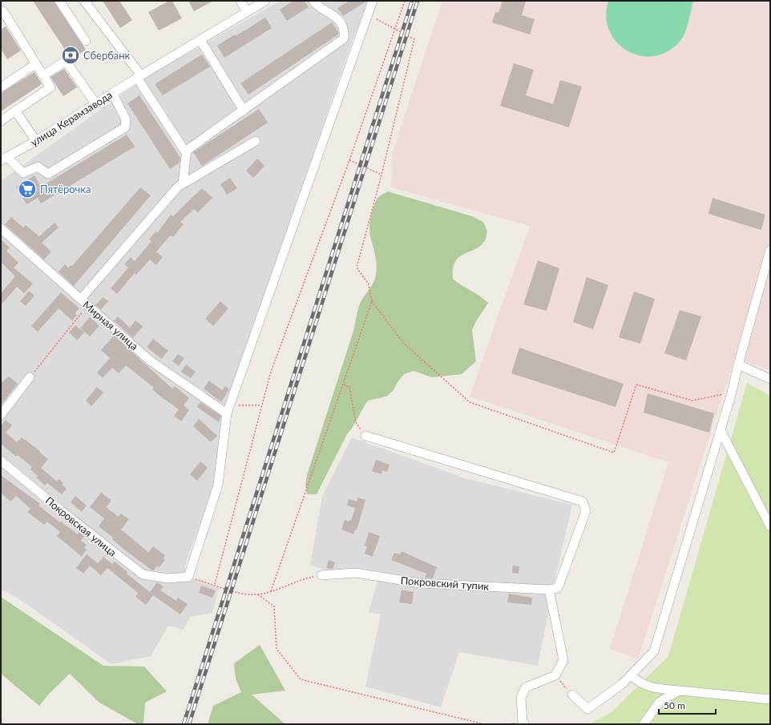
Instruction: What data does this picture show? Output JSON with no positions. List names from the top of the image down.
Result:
{
  "streets": {
    "street": [
      "улица Керамзавода",
      "Мирная улица",
      "Покровская улица",
      "Покровский тупик"
    ]
  },
  "places": {
    "bank": ["Сбербанк"],
    "supermarket": ["Пятёрочка"]
  },
  "scale_bar": "50 m"
}
